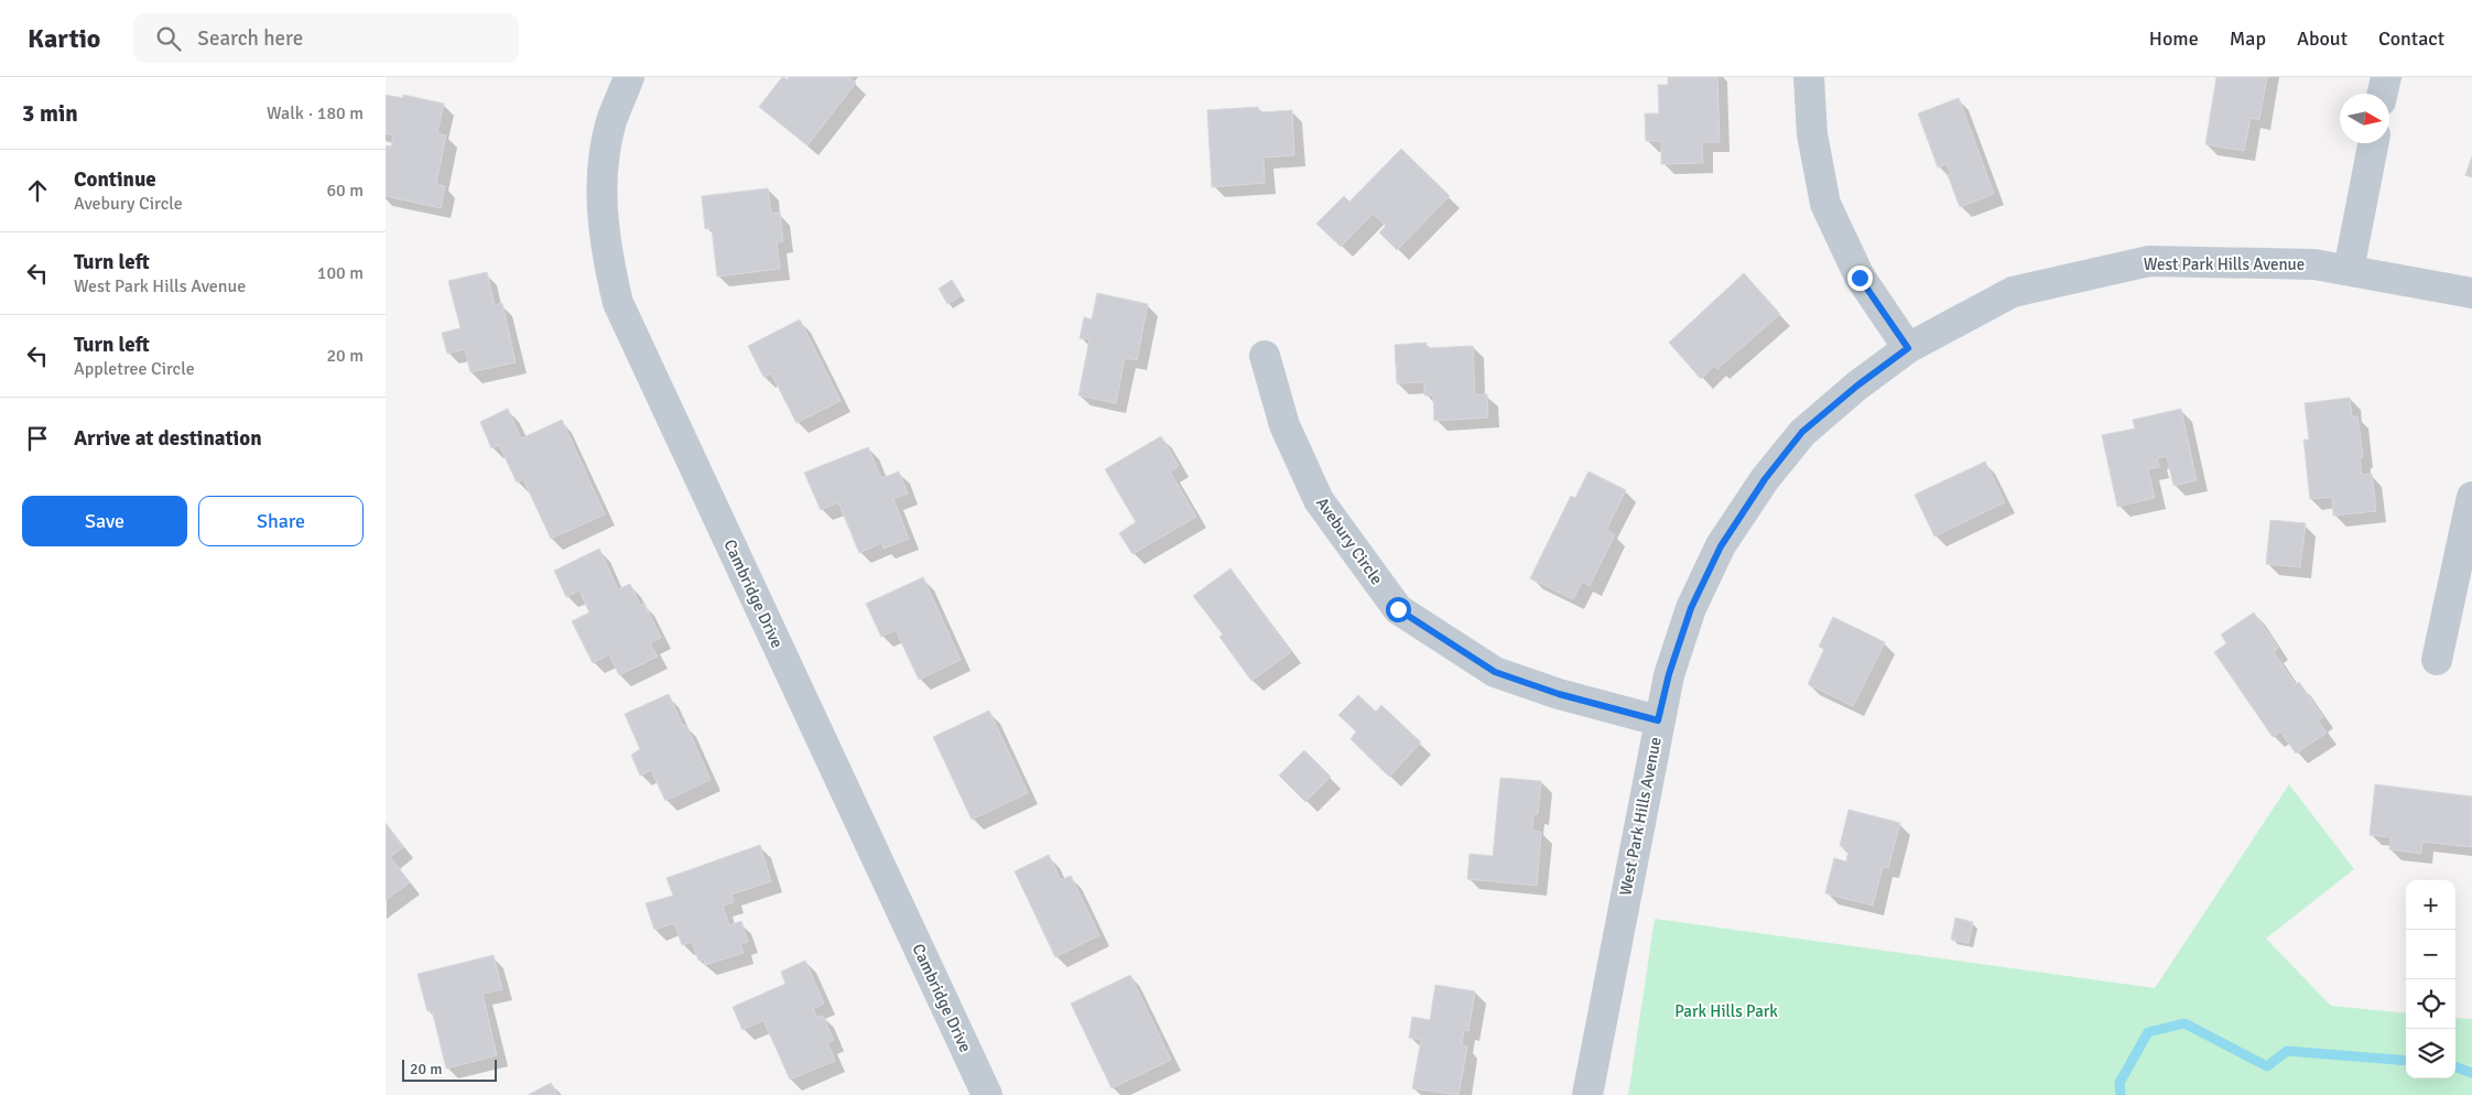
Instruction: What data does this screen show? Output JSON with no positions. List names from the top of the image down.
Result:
{
  "streets": {
    "street": ["West Park Hills Avenue", "Avebury Circle", "Cambridge Drive"]
  },
  "crossings": [
    ["West Park Hills Avenue", "Avebury Circle"]
  ],
  "parks": ["Park Hills Park"],
  "scale_bar": "20 m",
  "north": "right",
  "page": {
    "header": "Kartio",
    "search": "Search here",
    "nav": [
      "Home",
      "Map",
      "About",
      "Contact"
    ],
    "heading": ["3 min", "Walk · 180 m"],
    "list": [
      ["Continue", "Avebury Circle", "60 m"],
      ["Turn left", "West Park Hills Avenue", "100 m"],
      ["Turn left", "Appletree Circle", "20 m"],
      "Arrive at destination"
    ],
    "buttons": ["Save", "Share"],
    "map_buttons": ["+", "−"],
    "scale": "20 m"
  }
}
